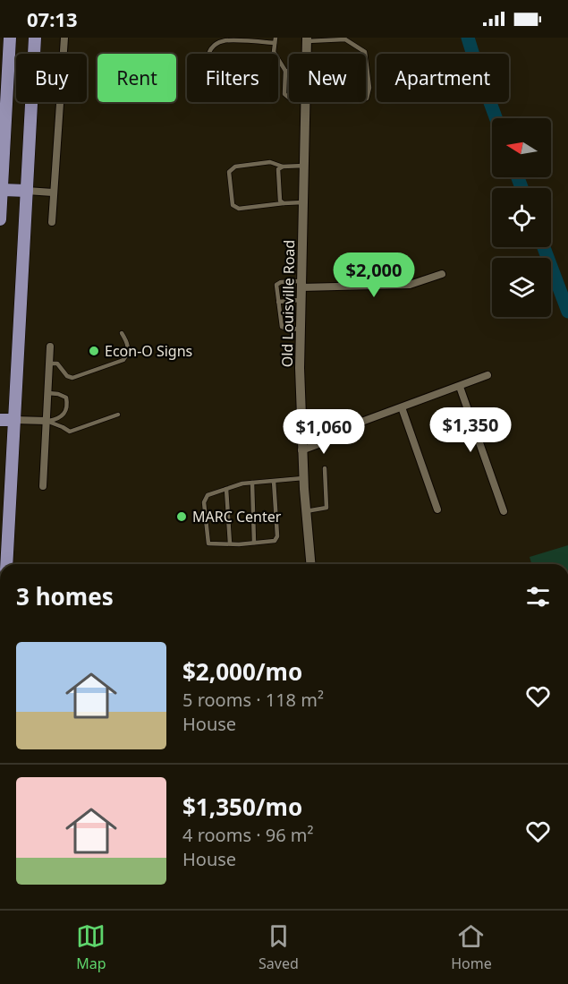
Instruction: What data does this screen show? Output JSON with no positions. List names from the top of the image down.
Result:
{
  "streets": {
    "street": ["Old Louisville Road"]
  },
  "places": ["Econ-O Signs", "MARC Center"],
  "north": "left",
  "page": {
    "status": "07:13",
    "chip": [
      "Buy",
      "Rent",
      "Filters",
      "New",
      "Apartment"
    ],
    "price": ["$2,000", "$1,350", "$1,060"],
    "heading": "3 homes",
    "list": [
      {
        "name": "$2,000/mo",
        "note": "5 rooms · 118 m² · House"
      },
      {
        "name": "$1,350/mo",
        "note": "4 rooms · 96 m² · House"
      }
    ],
    "tabs": ["Map", "Saved", "Home"]
  }
}
